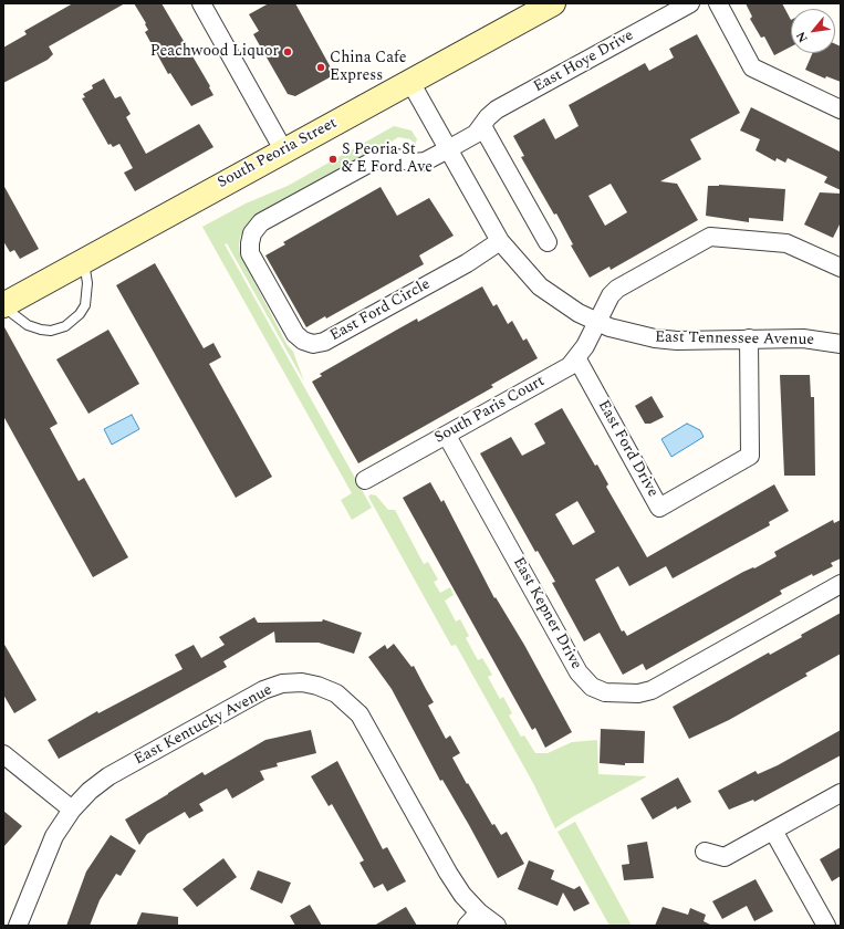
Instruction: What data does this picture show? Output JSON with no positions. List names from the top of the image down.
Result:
{
  "streets": {
    "main road": ["South Peoria Street"],
    "street": [
      "East Hoye Drive",
      "East Ford Circle",
      "East Tennessee Avenue",
      "South Paris Court",
      "East Ford Drive",
      "East Kepner Drive",
      "East Kentucky Avenue"
    ]
  },
  "crossings": [
    ["East Hoye Drive", "East Ford Circle"],
    ["East Hoye Drive", "East Tennessee Avenue"],
    ["South Peoria Street", "East Tennessee Avenue"],
    ["East Ford Circle", "East Tennessee Avenue"],
    ["East Tennessee Avenue", "South Paris Court"],
    ["East Tennessee Avenue", "East Ford Drive"],
    ["South Paris Court", "East Ford Drive"],
    ["South Paris Court", "East Kepner Drive"]
  ],
  "places": ["Peachwood Liquor", "China Cafe Express", "S Peoria St & E Ford Ave"],
  "north": "bottom left"
}
